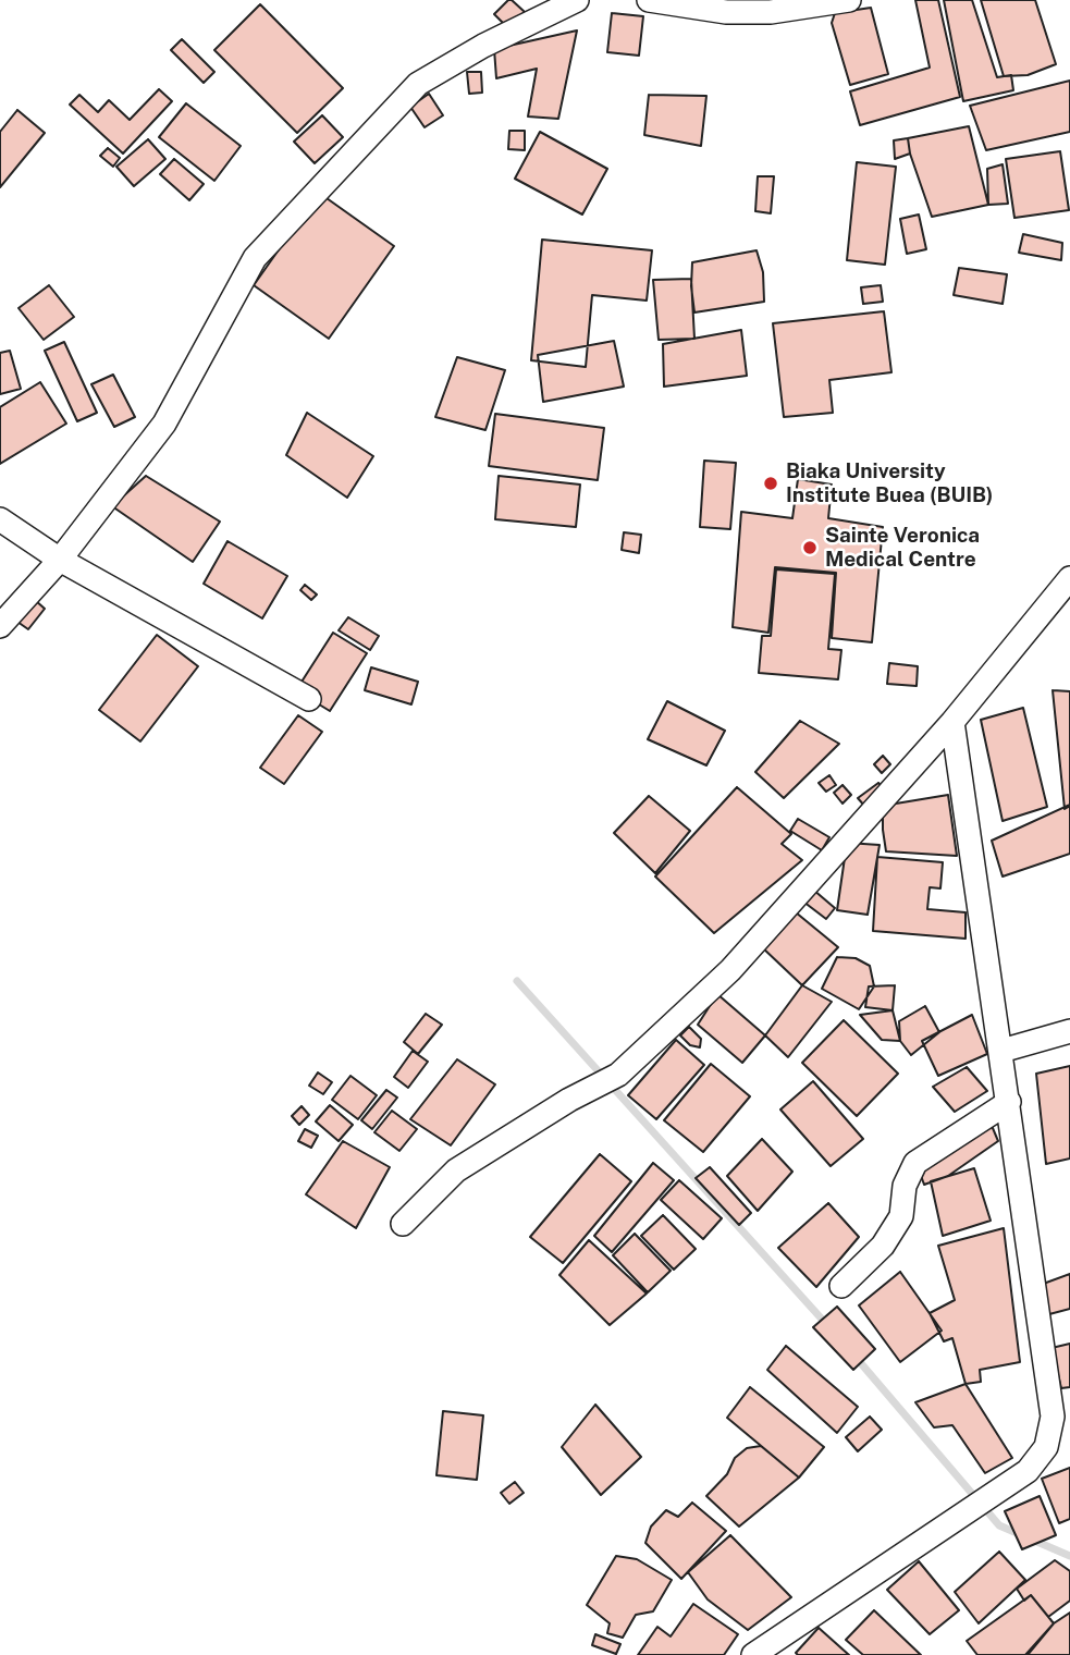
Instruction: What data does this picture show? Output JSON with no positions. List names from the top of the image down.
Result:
{
  "places": ["Biaka University Institute Buea (BUIB)", "Sainte Veronica Medical Centre"]
}
